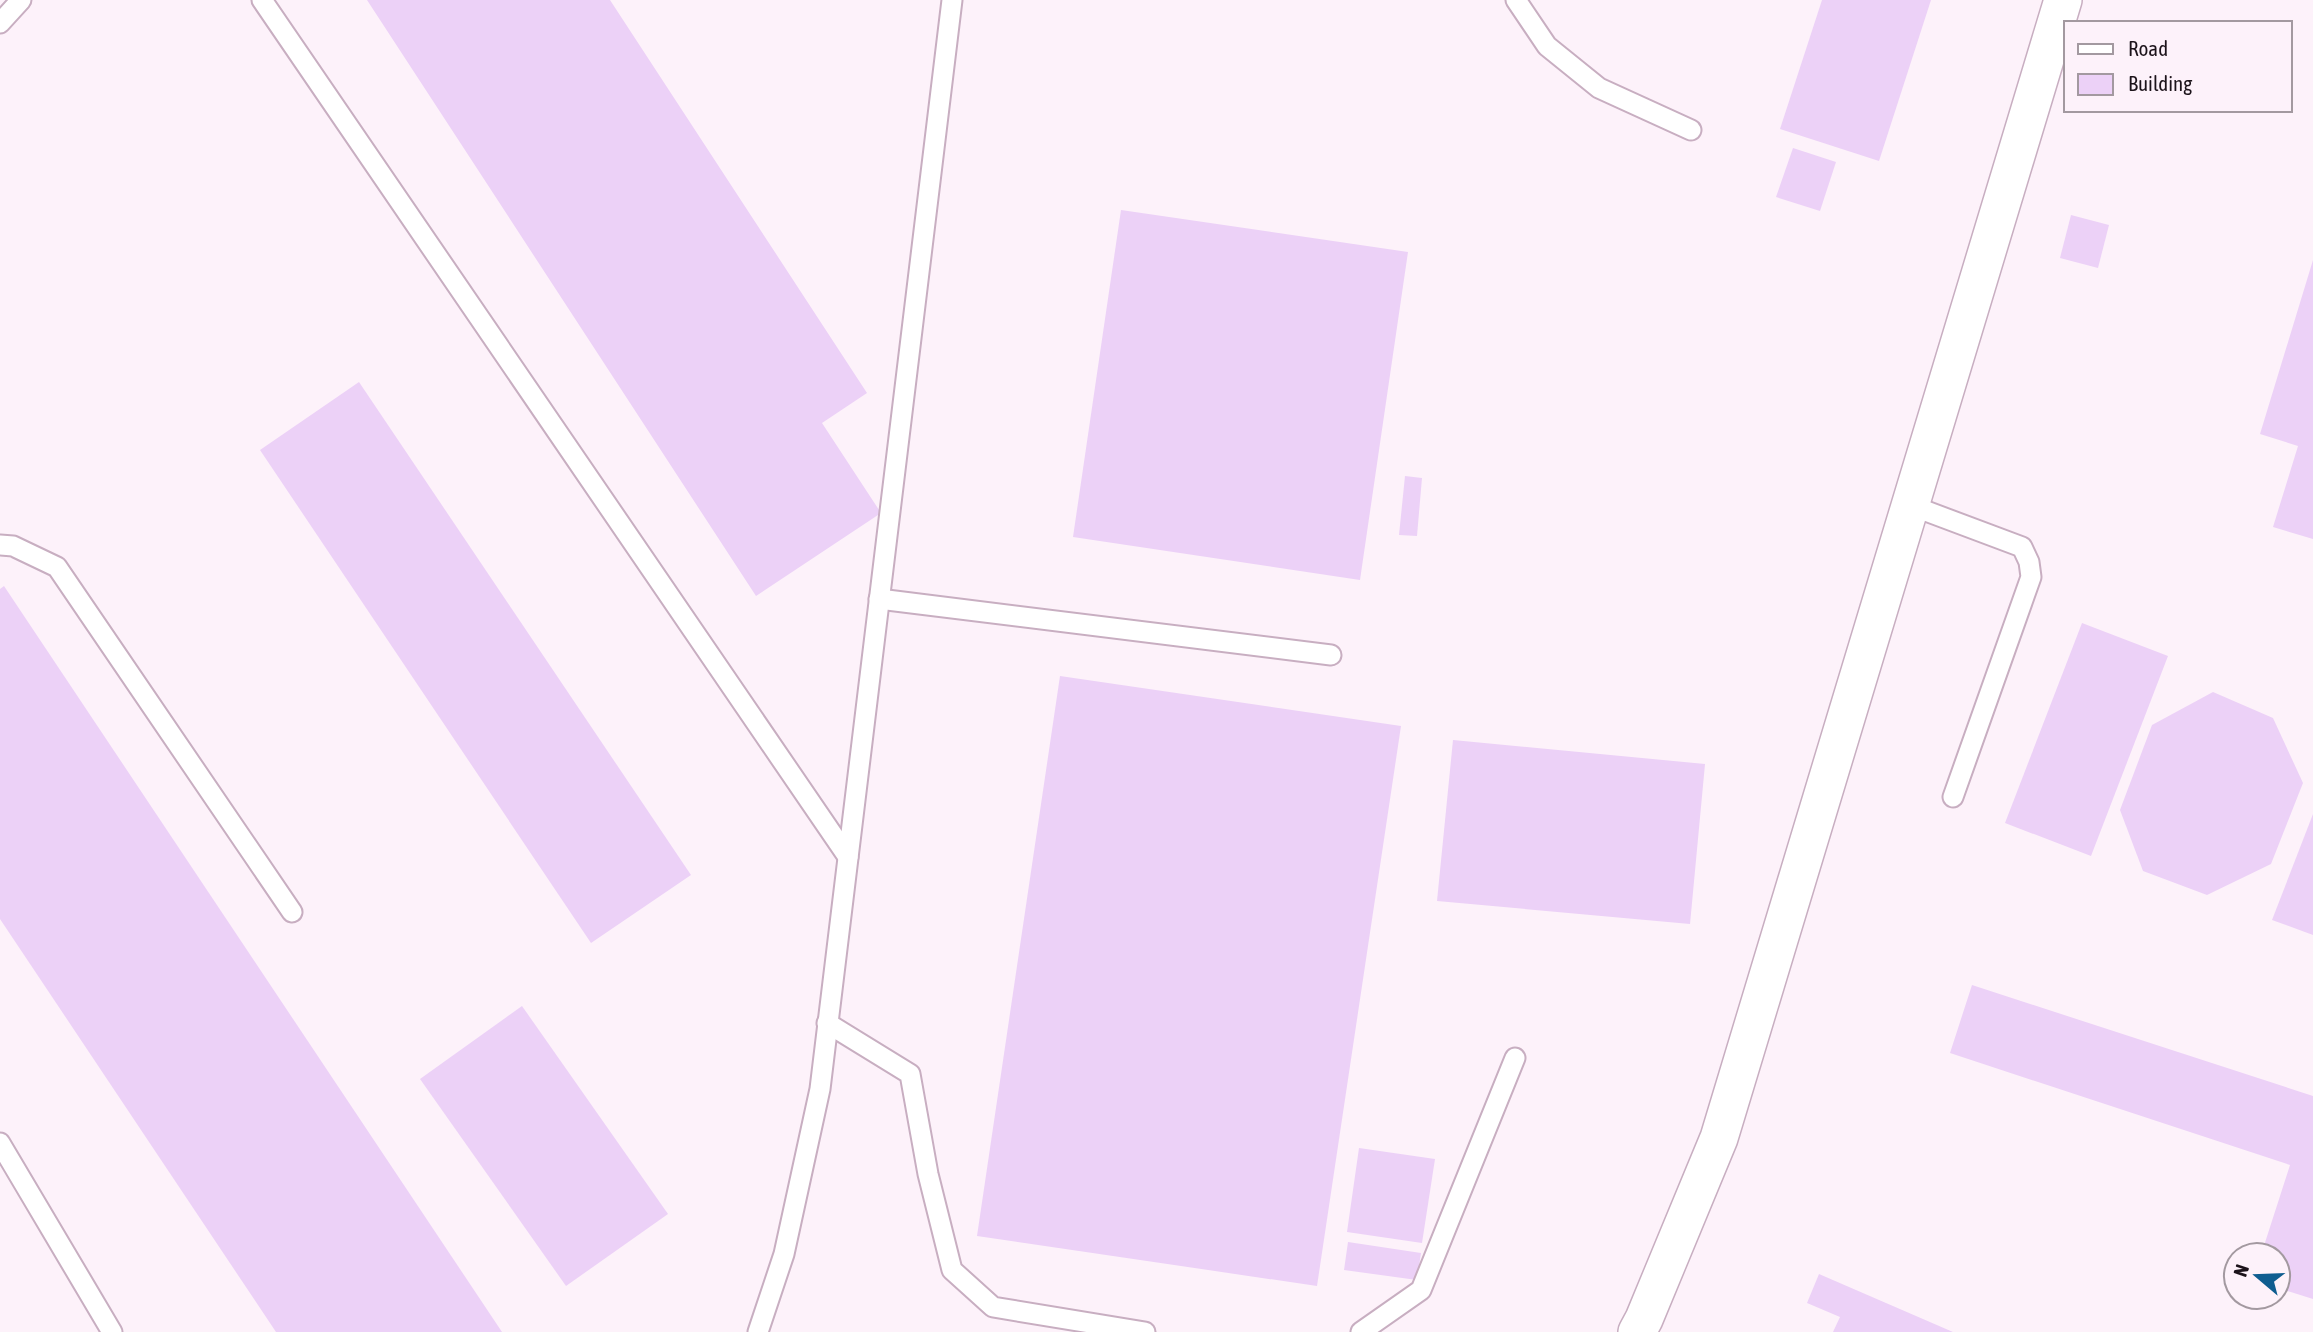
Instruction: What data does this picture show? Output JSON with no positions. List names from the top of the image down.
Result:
{
  "legend": ["Road", "Building"],
  "north": "left"
}
